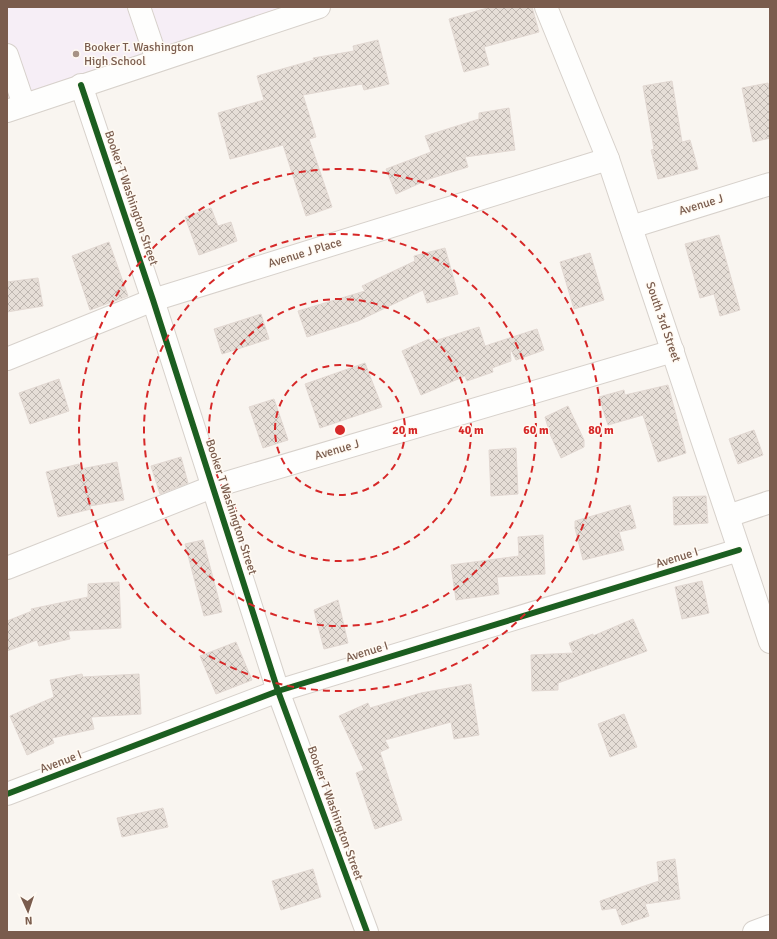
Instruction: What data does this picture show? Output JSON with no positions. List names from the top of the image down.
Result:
{
  "streets": {
    "street": [
      "Booker T Washington Street",
      "Avenue J",
      "Avenue J Place",
      "South 3rd Street",
      "Avenue I"
    ]
  },
  "crossings": [
    ["Booker T Washington Street", "Avenue J"],
    ["Booker T Washington Street", "Avenue J Place"],
    ["Booker T Washington Street", "Avenue I"],
    ["Avenue J", "South 3rd Street"],
    ["Avenue J Place", "South 3rd Street"],
    ["South 3rd Street", "Avenue I"]
  ],
  "places": ["Booker T. Washington High School"],
  "north": "bottom",
  "rings": [
    "20 m",
    "40 m",
    "60 m",
    "80 m"
  ]
}
